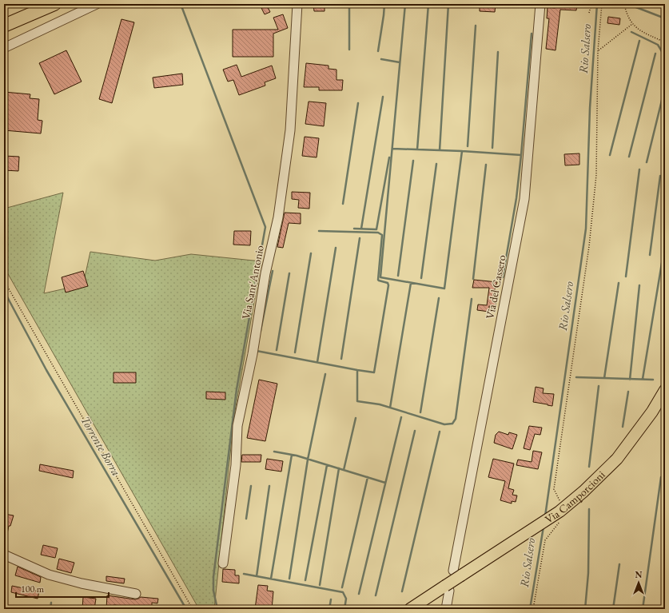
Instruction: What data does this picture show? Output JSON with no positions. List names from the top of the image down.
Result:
{
  "streets": {
    "main road": ["Via Camporcioni"],
    "street": ["Via Sant'Antonio", "Via del Cassero"]
  },
  "crossings": [
    ["Via del Cassero", "Via Camporcioni"]
  ],
  "water": ["Rio Salsero", "Torrente Borra"],
  "scale_bar": "100 m",
  "north": "top"
}
